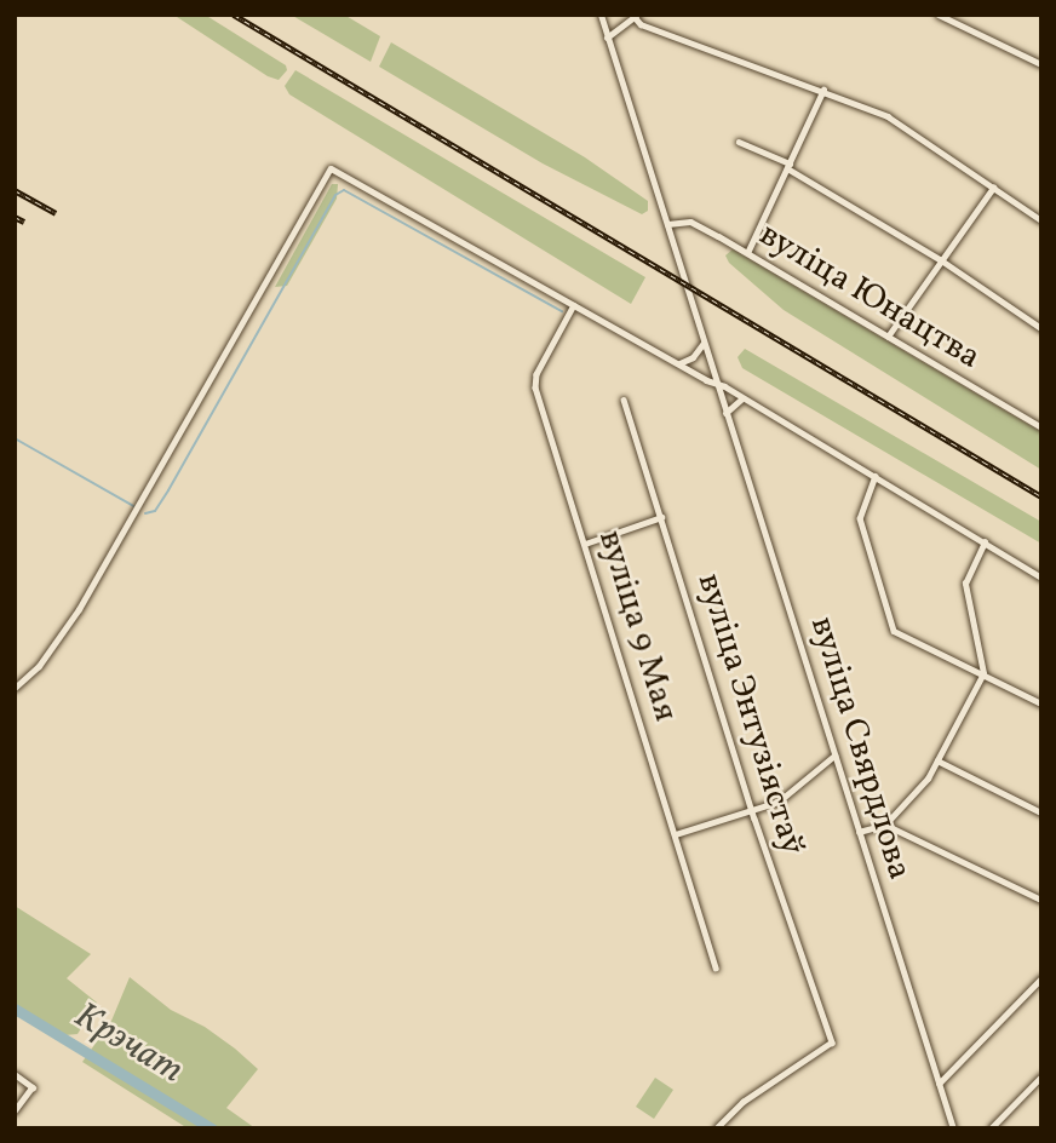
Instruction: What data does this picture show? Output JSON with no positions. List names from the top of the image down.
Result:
{
  "streets": {
    "street": [
      "вуліца Юнацтва",
      "вуліца 9 Мая",
      "вуліца Энтузіястаў",
      "вуліца Свярдлова"
    ]
  },
  "crossings": [
    ["вуліца Юнацтва", "вуліца Свярдлова"]
  ],
  "water": ["Крэчат"]
}
